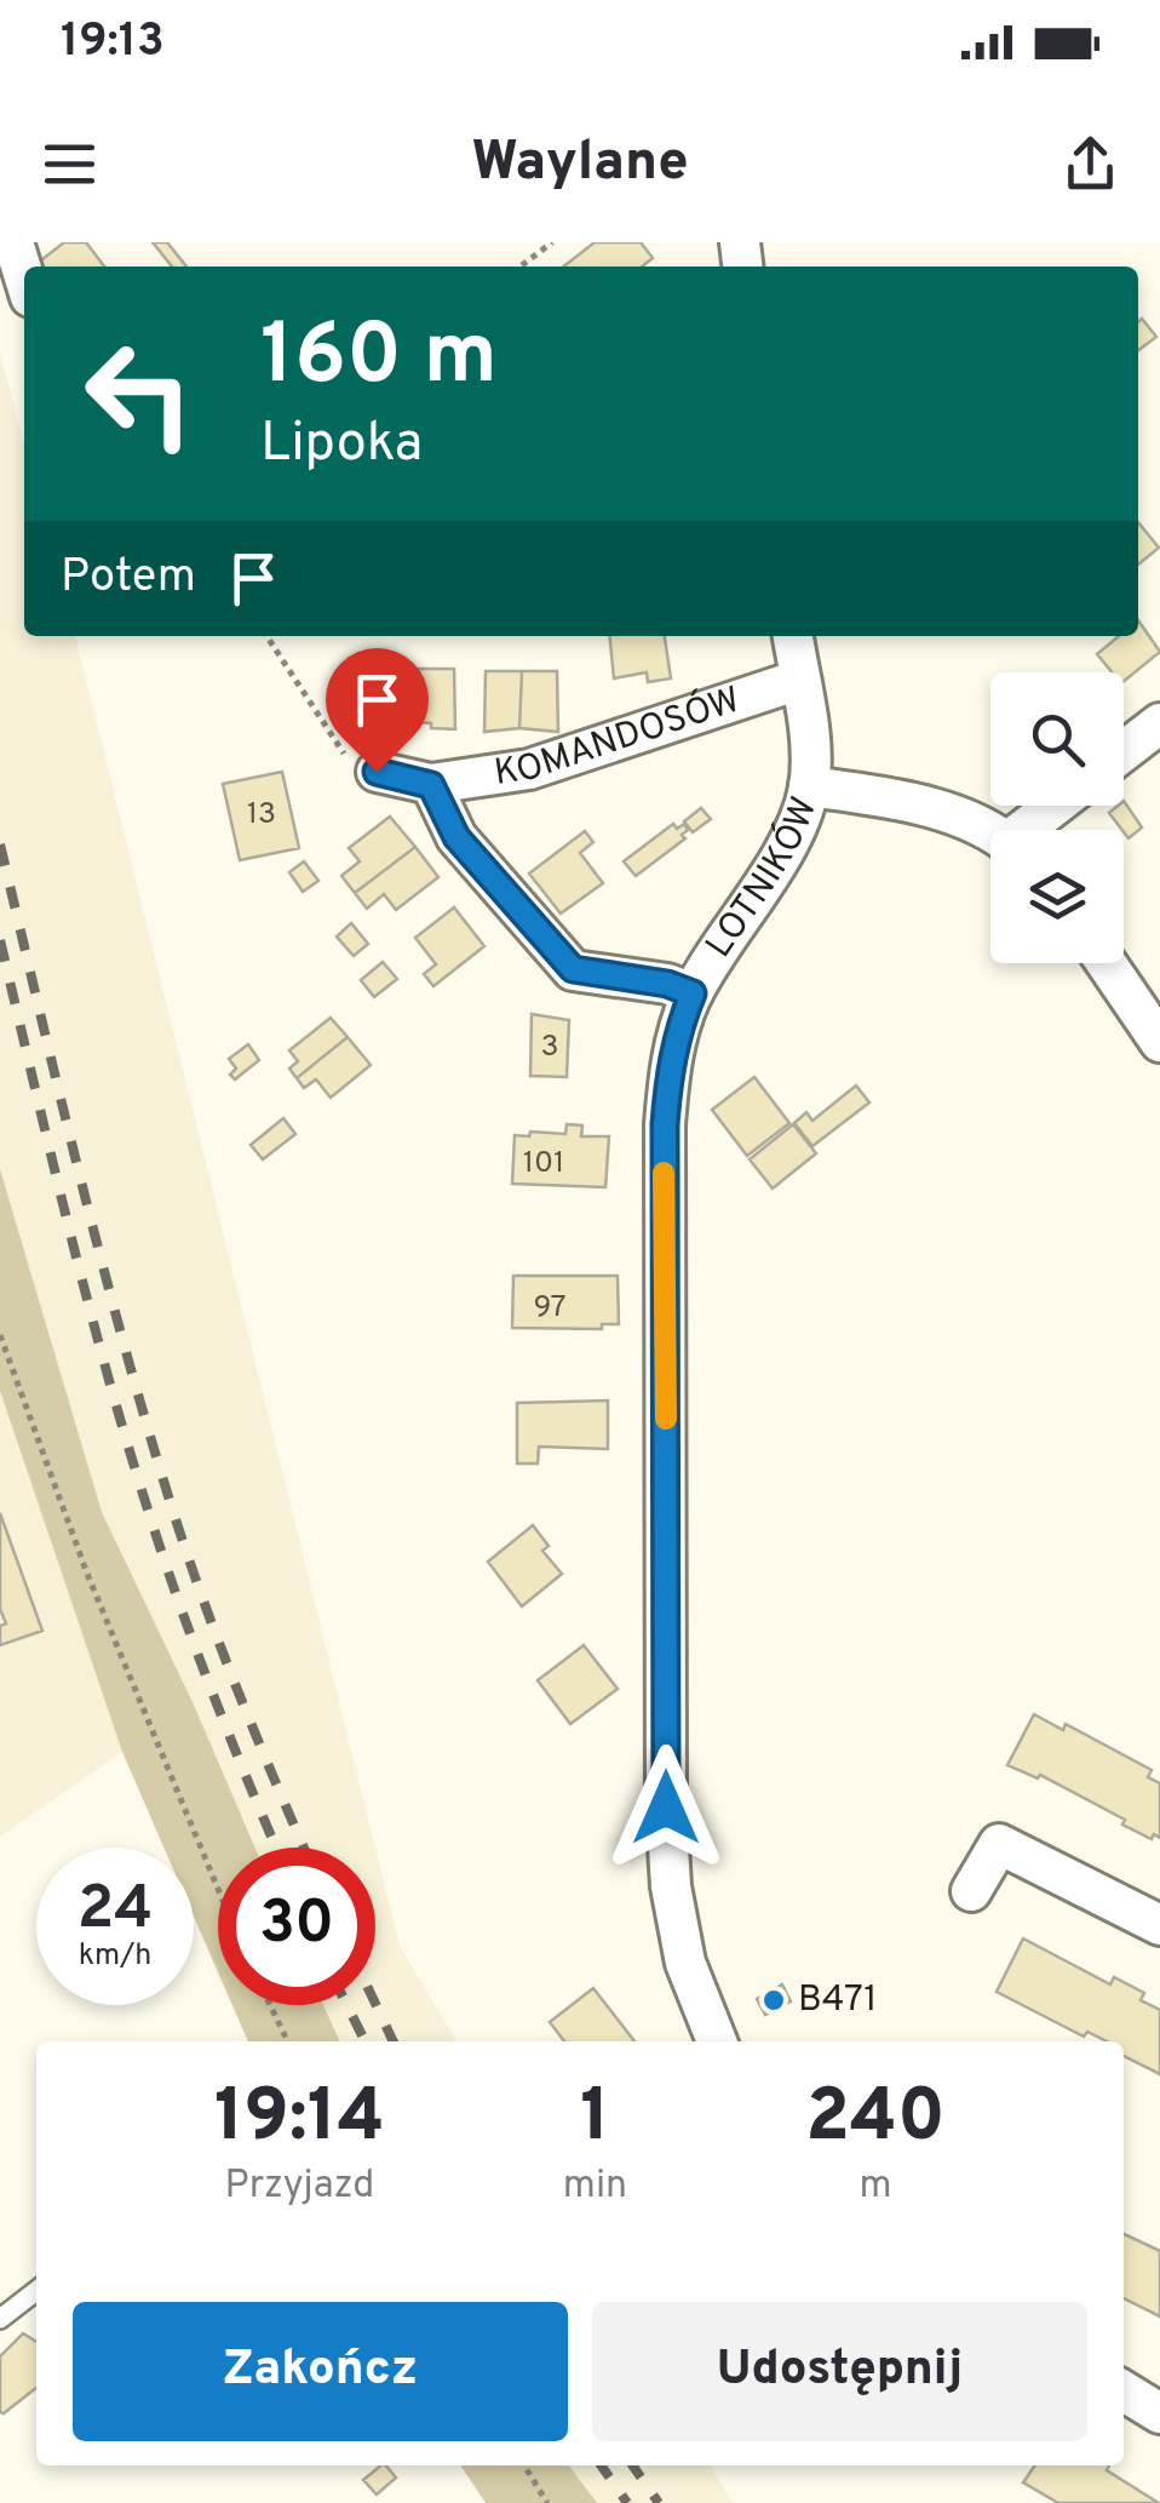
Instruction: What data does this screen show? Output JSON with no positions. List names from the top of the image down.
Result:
{
  "streets": {
    "street": ["KOMANDOSÓW", "LOTNIKÓW"]
  },
  "crossings": [
    ["KOMANDOSÓW", "LOTNIKÓW"]
  ],
  "places": ["B471"],
  "house_numbers": [
    "13",
    "3",
    "101",
    "97"
  ],
  "page": {
    "status": "19:13",
    "header": "Waylane",
    "turn": ["160 m", "Lipoka"],
    "then": "Potem",
    "speed": "24 km/h",
    "limit": "30",
    "eta": [
      "19:14",
      "Przyjazd",
      "1",
      "min",
      "240",
      "m"
    ],
    "buttons": ["Zakończ", "Udostępnij"]
  }
}
